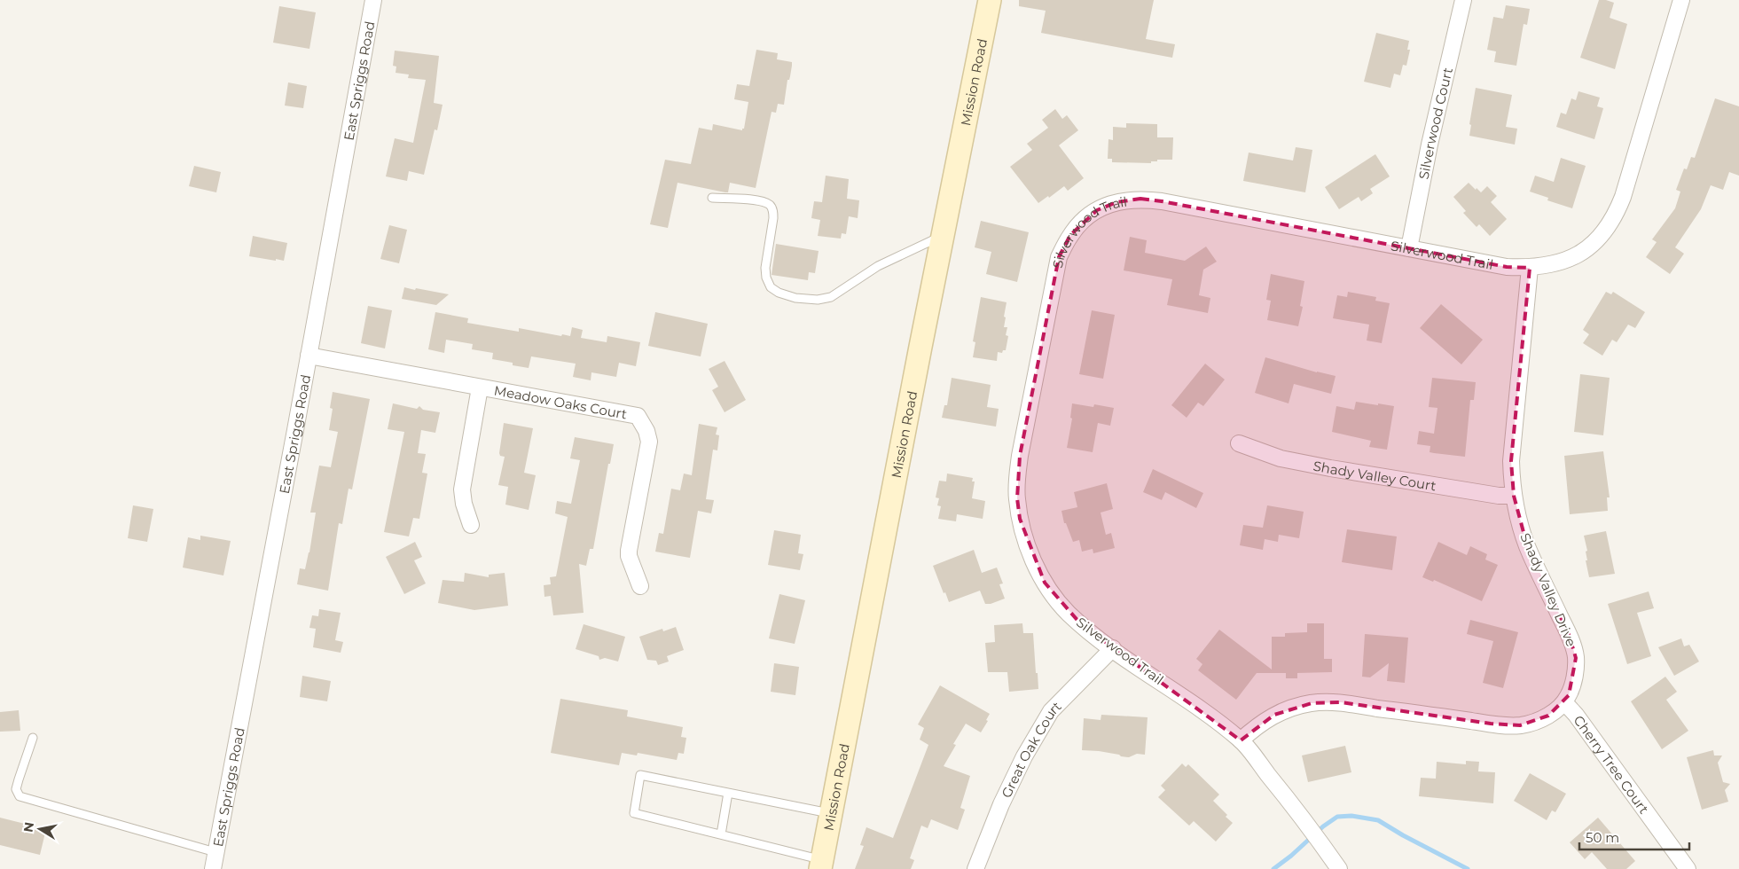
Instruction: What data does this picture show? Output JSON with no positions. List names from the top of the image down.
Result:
{
  "streets": {
    "street": [
      "East Spriggs Road",
      "Mission Road",
      "Silverwood Court",
      "Silverwood Trail",
      "Meadow Oaks Court",
      "Shady Valley Court",
      "Shady Valley Drive",
      "Great Oak Court",
      "Cherry Tree Court"
    ]
  },
  "crossings": [
    ["East Spriggs Road", "Meadow Oaks Court"],
    ["Silverwood Court", "Silverwood Trail"],
    ["Silverwood Trail", "Shady Valley Drive"],
    ["Silverwood Trail", "Great Oak Court"],
    ["Shady Valley Court", "Shady Valley Drive"],
    ["Shady Valley Drive", "Cherry Tree Court"]
  ],
  "scale_bar": "50 m",
  "north": "left"
}
